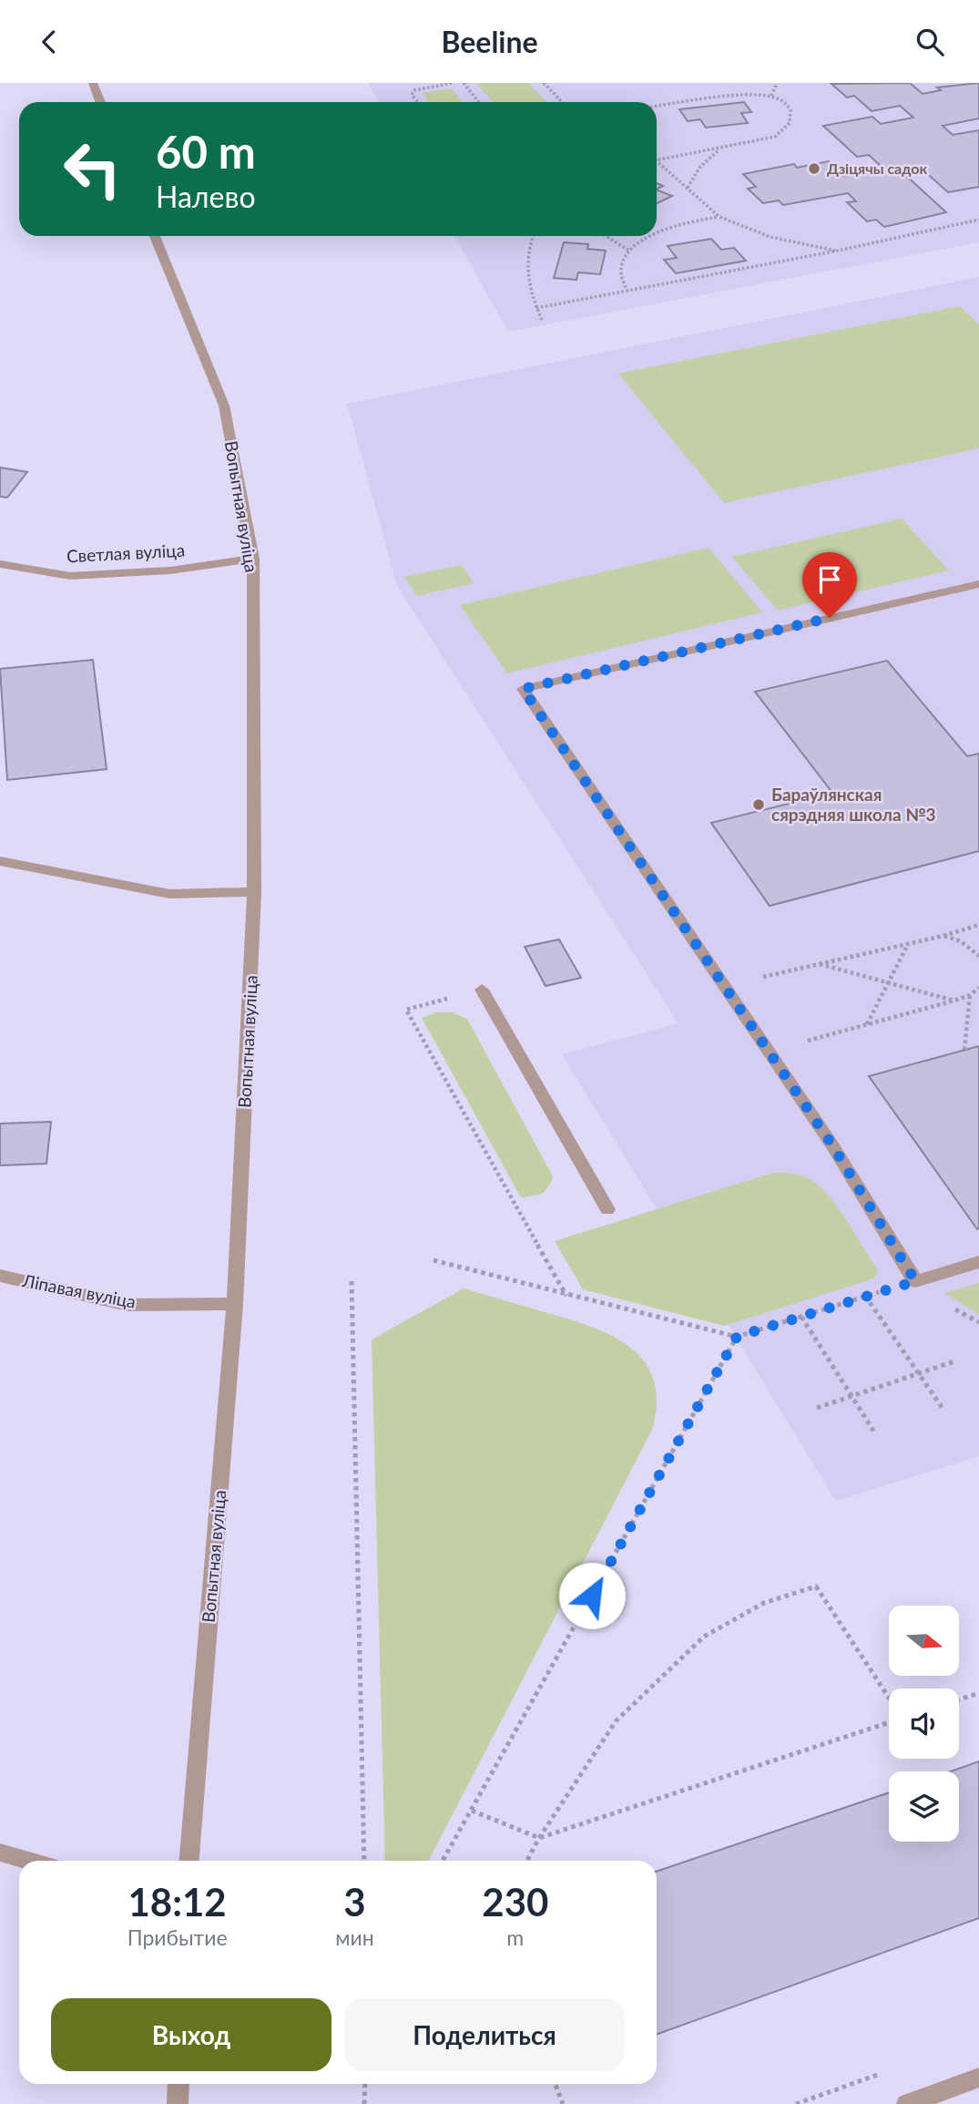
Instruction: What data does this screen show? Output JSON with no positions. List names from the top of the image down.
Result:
{
  "streets": {
    "street": ["Вопытная вуліца", "Светлая вуліца", "Ліпавая вуліца"]
  },
  "crossings": [
    ["Вопытная вуліца", "Светлая вуліца"],
    ["Вопытная вуліца", "Ліпавая вуліца"]
  ],
  "places": ["Дзіцячы садок", "Бараўлянская сярэдняя школа №3"],
  "north": "right",
  "page": {
    "header": "Beeline",
    "turn": ["60 m", "Налево"],
    "eta": [
      "18:12",
      "Прибытие",
      "3",
      "мин",
      "230",
      "m"
    ],
    "buttons": ["Выход", "Поделиться"]
  }
}
